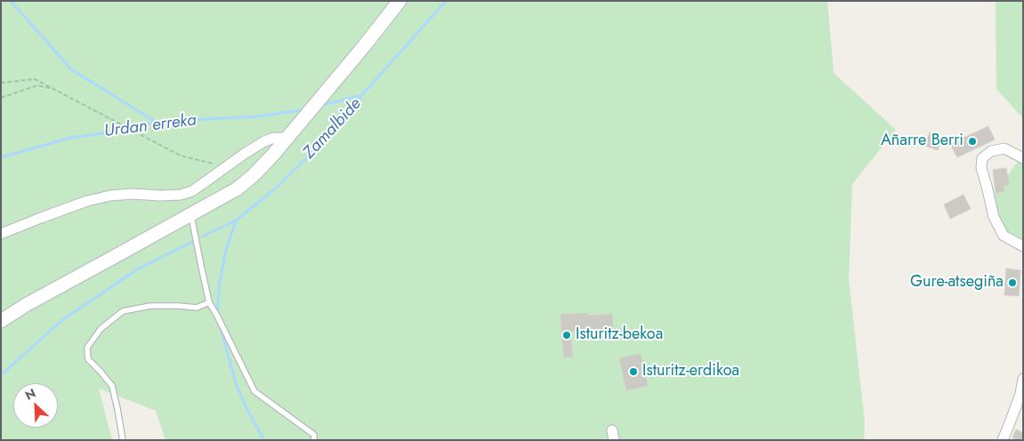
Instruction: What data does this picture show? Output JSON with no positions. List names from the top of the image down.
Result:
{
  "water": ["Urdan erreka", "Zamalbide"],
  "places": [
    "Añarre Berri",
    "Gure-atsegiña",
    "Isturitz-bekoa",
    "Isturitz-erdikoa"
  ],
  "north": "top left"
}
